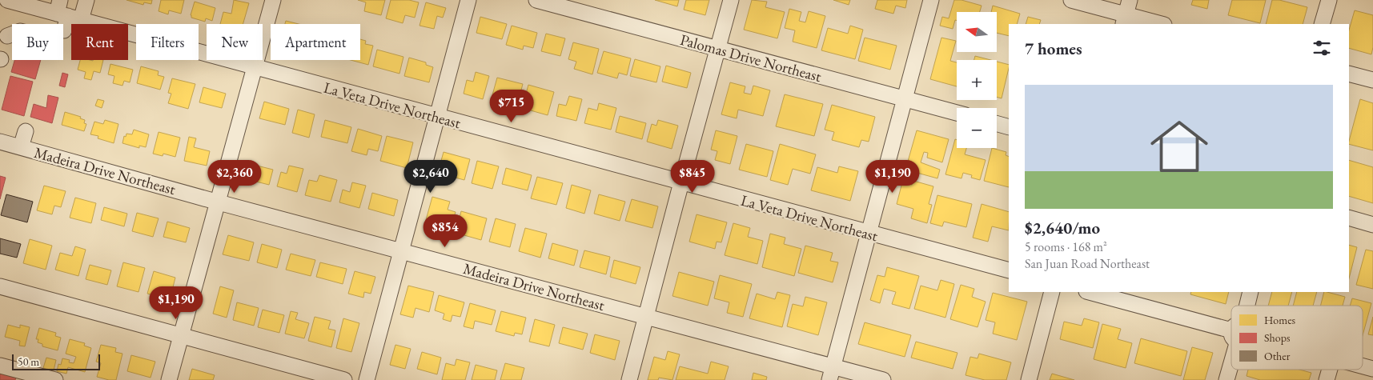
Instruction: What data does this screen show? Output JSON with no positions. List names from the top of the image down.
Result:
{
  "streets": {
    "street": ["Palomas Drive Northeast", "La Veta Drive Northeast", "Madeira Drive Northeast"]
  },
  "legend": ["Homes", "Shops", "Other"],
  "scale_bar": "50 m",
  "north": "left",
  "page": {
    "map_buttons": ["+", "−"],
    "chip": [
      "Buy",
      "Rent",
      "Filters",
      "New",
      "Apartment"
    ],
    "heading": "7 homes",
    "list": [
      {
        "name": "$2,640/mo",
        "note": "5 rooms · 168 m² · San Juan Road Northeast"
      }
    ],
    "price": [
      "$715",
      "$2,360",
      "$2,640",
      "$845",
      "$1,190",
      "$854",
      "$1,190"
    ],
    "scale": "50 m"
  }
}
